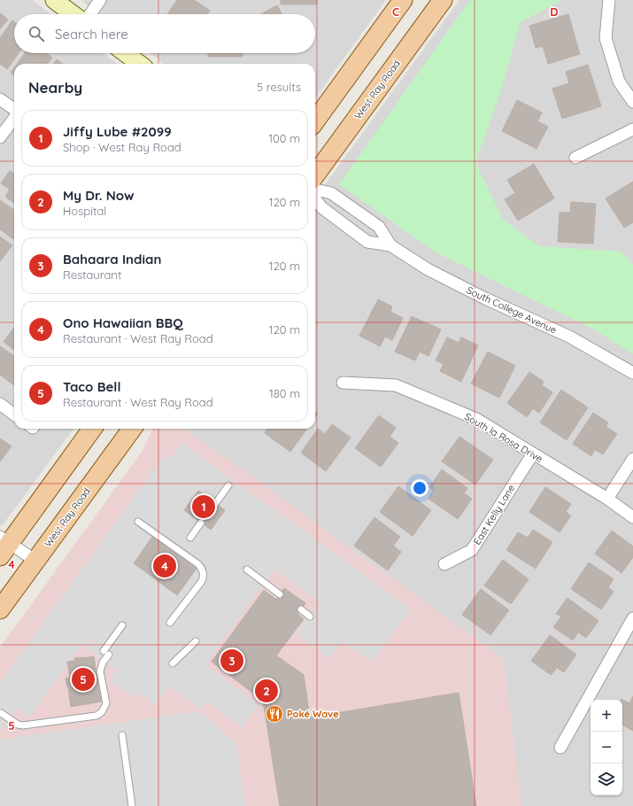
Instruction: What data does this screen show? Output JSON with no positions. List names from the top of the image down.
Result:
{
  "streets": {
    "main road": ["West Ray Road"],
    "street": ["South College Avenue", "South la Rosa Drive", "East Kelly Lane"]
  },
  "crossings": [
    ["South la Rosa Drive", "East Kelly Lane"]
  ],
  "places": {
    "restaurant": ["Poké Wave"]
  },
  "page": {
    "search": "Search here",
    "heading": ["Nearby", "5 results"],
    "list": [
      {
        "mark": "1",
        "name": "Jiffy Lube #2099",
        "note": "Shop · West Ray Road",
        "value": "100 m"
      },
      {
        "mark": "2",
        "name": "My Dr. Now",
        "note": "Hospital",
        "value": "120 m"
      },
      {
        "mark": "3",
        "name": "Bahaara Indian",
        "note": "Restaurant",
        "value": "120 m"
      },
      {
        "mark": "4",
        "name": "Ono Hawaiian BBQ",
        "note": "Restaurant · West Ray Road",
        "value": "120 m"
      },
      {
        "mark": "5",
        "name": "Taco Bell",
        "note": "Restaurant · West Ray Road",
        "value": "180 m"
      }
    ],
    "pins": [
      "1",
      "4",
      "3",
      "5",
      "2"
    ],
    "map_buttons": ["+", "−"]
  },
  "grid": {
    "columns": ["C", "D"],
    "rows": ["4", "5"]
  }
}
